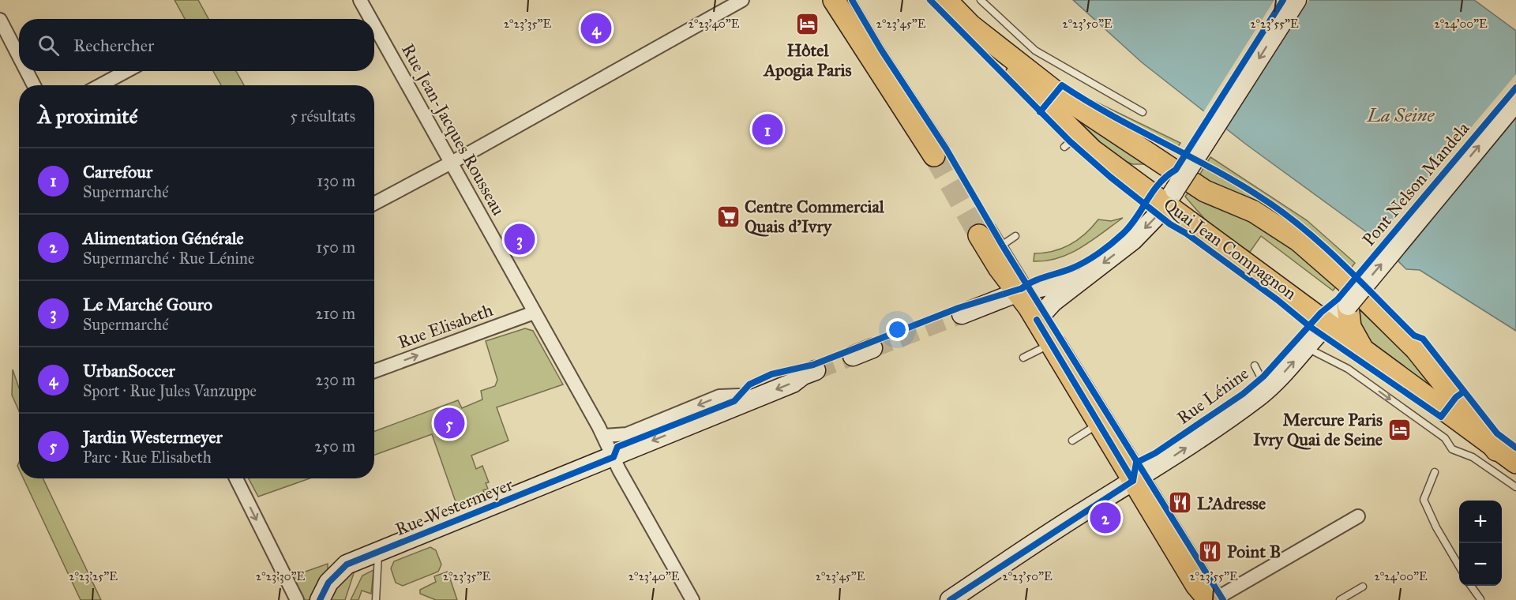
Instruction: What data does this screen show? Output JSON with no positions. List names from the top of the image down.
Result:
{
  "streets": {
    "main road": [
      "Pont Nelson Mandela",
      "Quai Jean Compagnon",
      "Rue Lénine",
      "Rue Westermeyer"
    ],
    "street": ["Rue Jean-Jacques Rousseau", "Rue Elisabeth"]
  },
  "crossings": [
    ["Rue Jean-Jacques Rousseau", "Rue Elisabeth"],
    ["Rue Jean-Jacques Rousseau", "Rue Westermeyer"],
    ["Pont Nelson Mandela", "Rue Lénine"]
  ],
  "one_way": [
    "Pont Nelson Mandela",
    "Rue Elisabeth",
    "Rue Lénine",
    "Rue Westermeyer"
  ],
  "water": ["La Seine"],
  "places": {
    "hotel": ["Hôtel Apogia Paris", "Mercure Paris Ivry Quai de Seine"],
    "supermarket": ["Centre Commercial Quais d'Ivry"],
    "restaurant": ["L'Adresse", "Point B"]
  },
  "page": {
    "pins": [
      "4",
      "1",
      "3",
      "5",
      "2"
    ],
    "search": "Rechercher",
    "heading": ["À proximité", "5 résultats"],
    "list": [
      {
        "mark": "1",
        "name": "Carrefour",
        "note": "Supermarché",
        "value": "130 m"
      },
      {
        "mark": "2",
        "name": "Alimentation Générale",
        "note": "Supermarché · Rue Lénine",
        "value": "150 m"
      },
      {
        "mark": "3",
        "name": "Le Marché Gouro",
        "note": "Supermarché",
        "value": "210 m"
      },
      {
        "mark": "4",
        "name": "UrbanSoccer",
        "note": "Sport · Rue Jules Vanzuppe",
        "value": "230 m"
      },
      {
        "mark": "5",
        "name": "Jardin Westermeyer",
        "note": "Parc · Rue Elisabeth",
        "value": "250 m"
      }
    ],
    "map_buttons": ["+", "−"]
  },
  "coordinates": [
    "2°23'35\"E",
    "2°23'40\"E",
    "2°23'45\"E",
    "2°23'50\"E",
    "2°23'55\"E",
    "2°24'00\"E",
    "2°23'25\"E",
    "2°23'30\"E"
  ]
}
